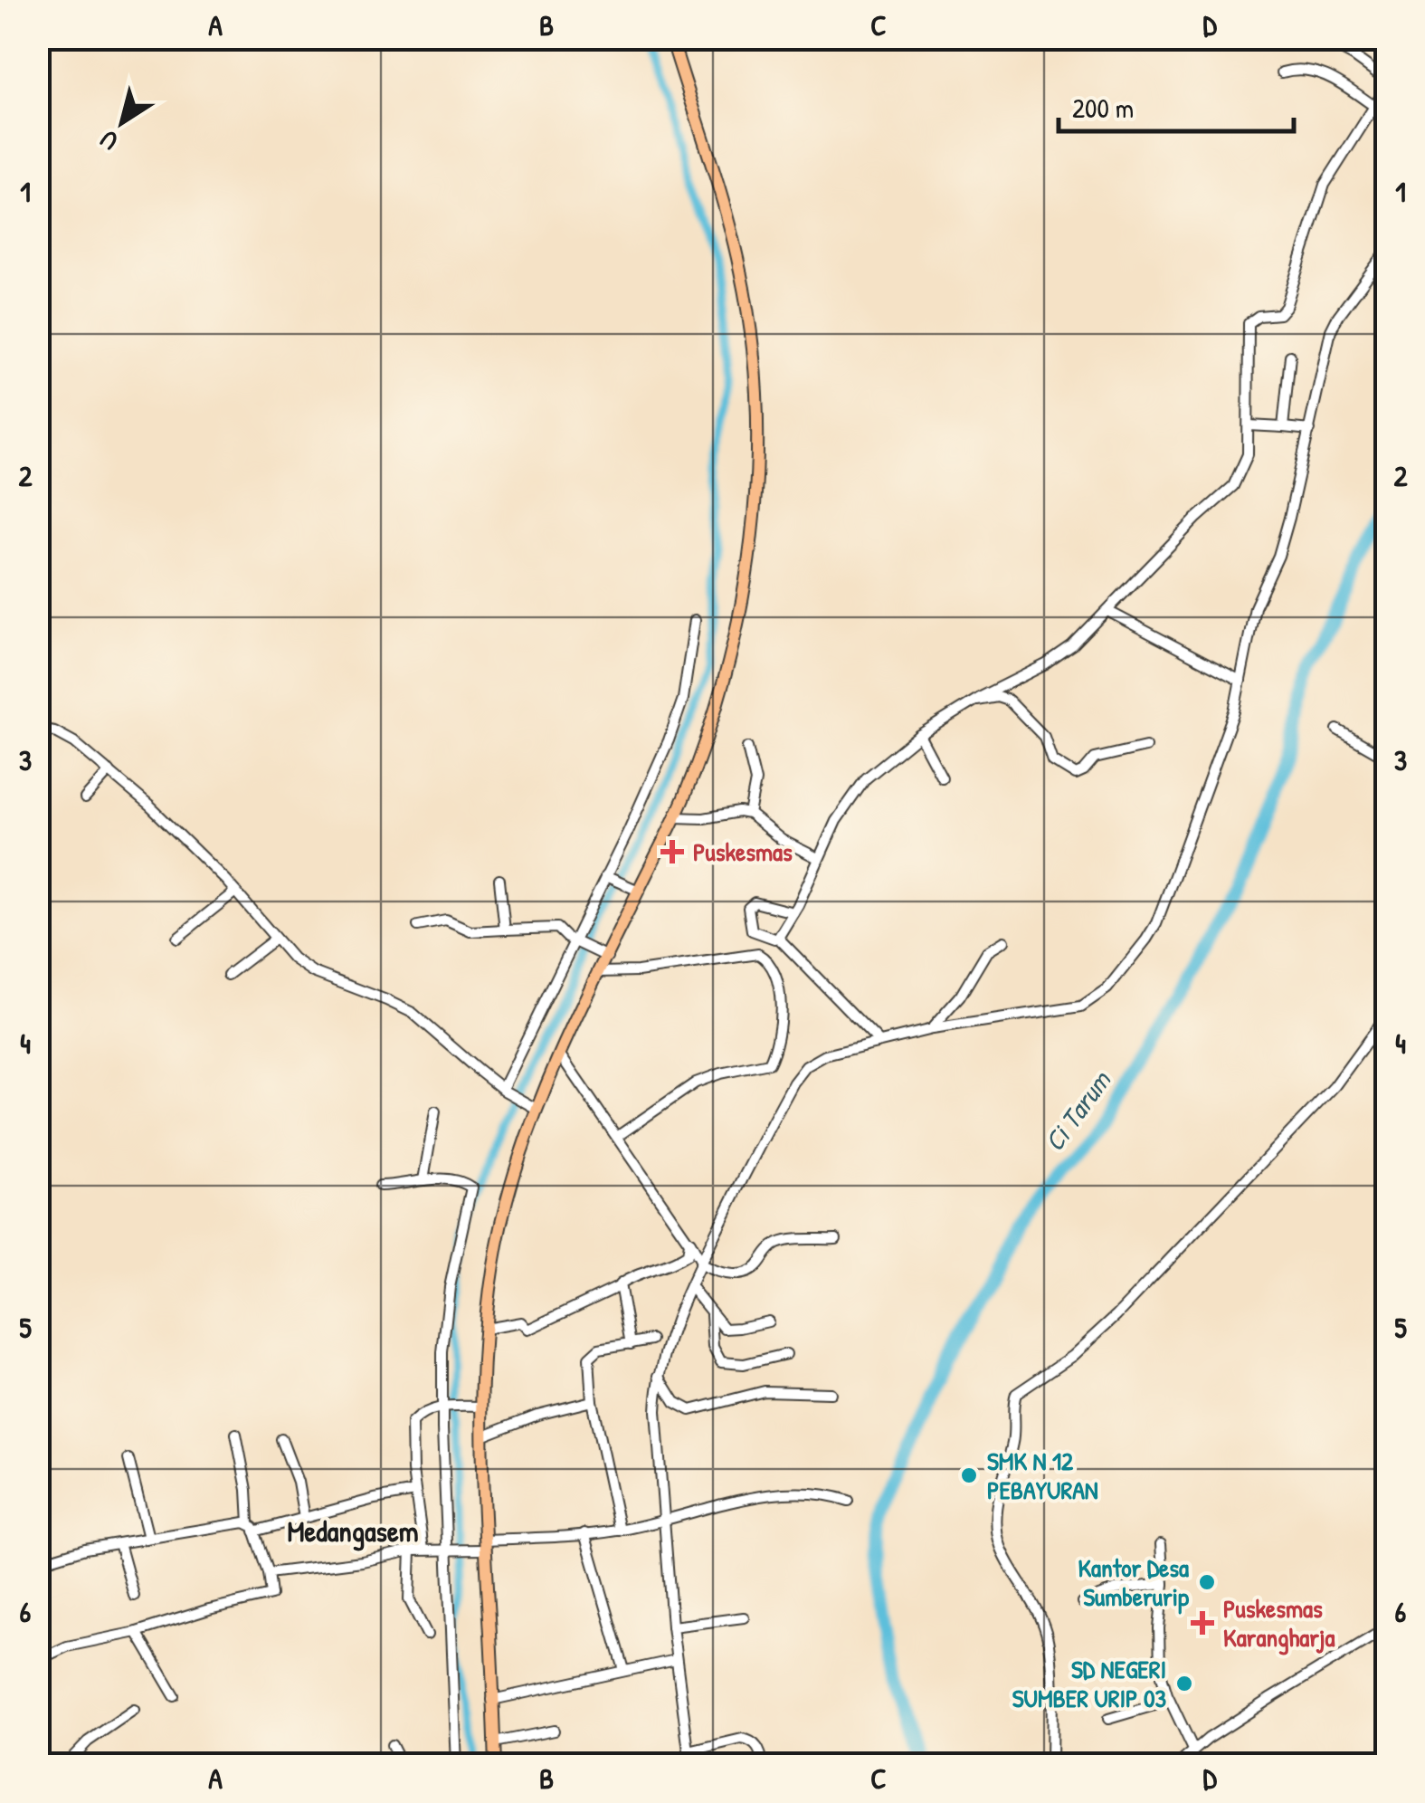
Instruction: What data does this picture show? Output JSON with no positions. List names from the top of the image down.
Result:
{
  "districts": ["Medangasem"],
  "water": ["Ci Tarum"],
  "places": {
    "health": ["Puskesmas", "Puskesmas Karangharja"],
    "other": ["SMK N 12 PEBAYURAN", "Kantor Desa Sumberurip", "SD NEGERI SUMBER URIP 03"]
  },
  "scale_bar": "200 m",
  "north": "bottom left",
  "grid": {
    "columns": [
      "A",
      "B",
      "C",
      "D"
    ],
    "rows": [
      "1",
      "2",
      "3",
      "4",
      "5",
      "6"
    ]
  }
}
